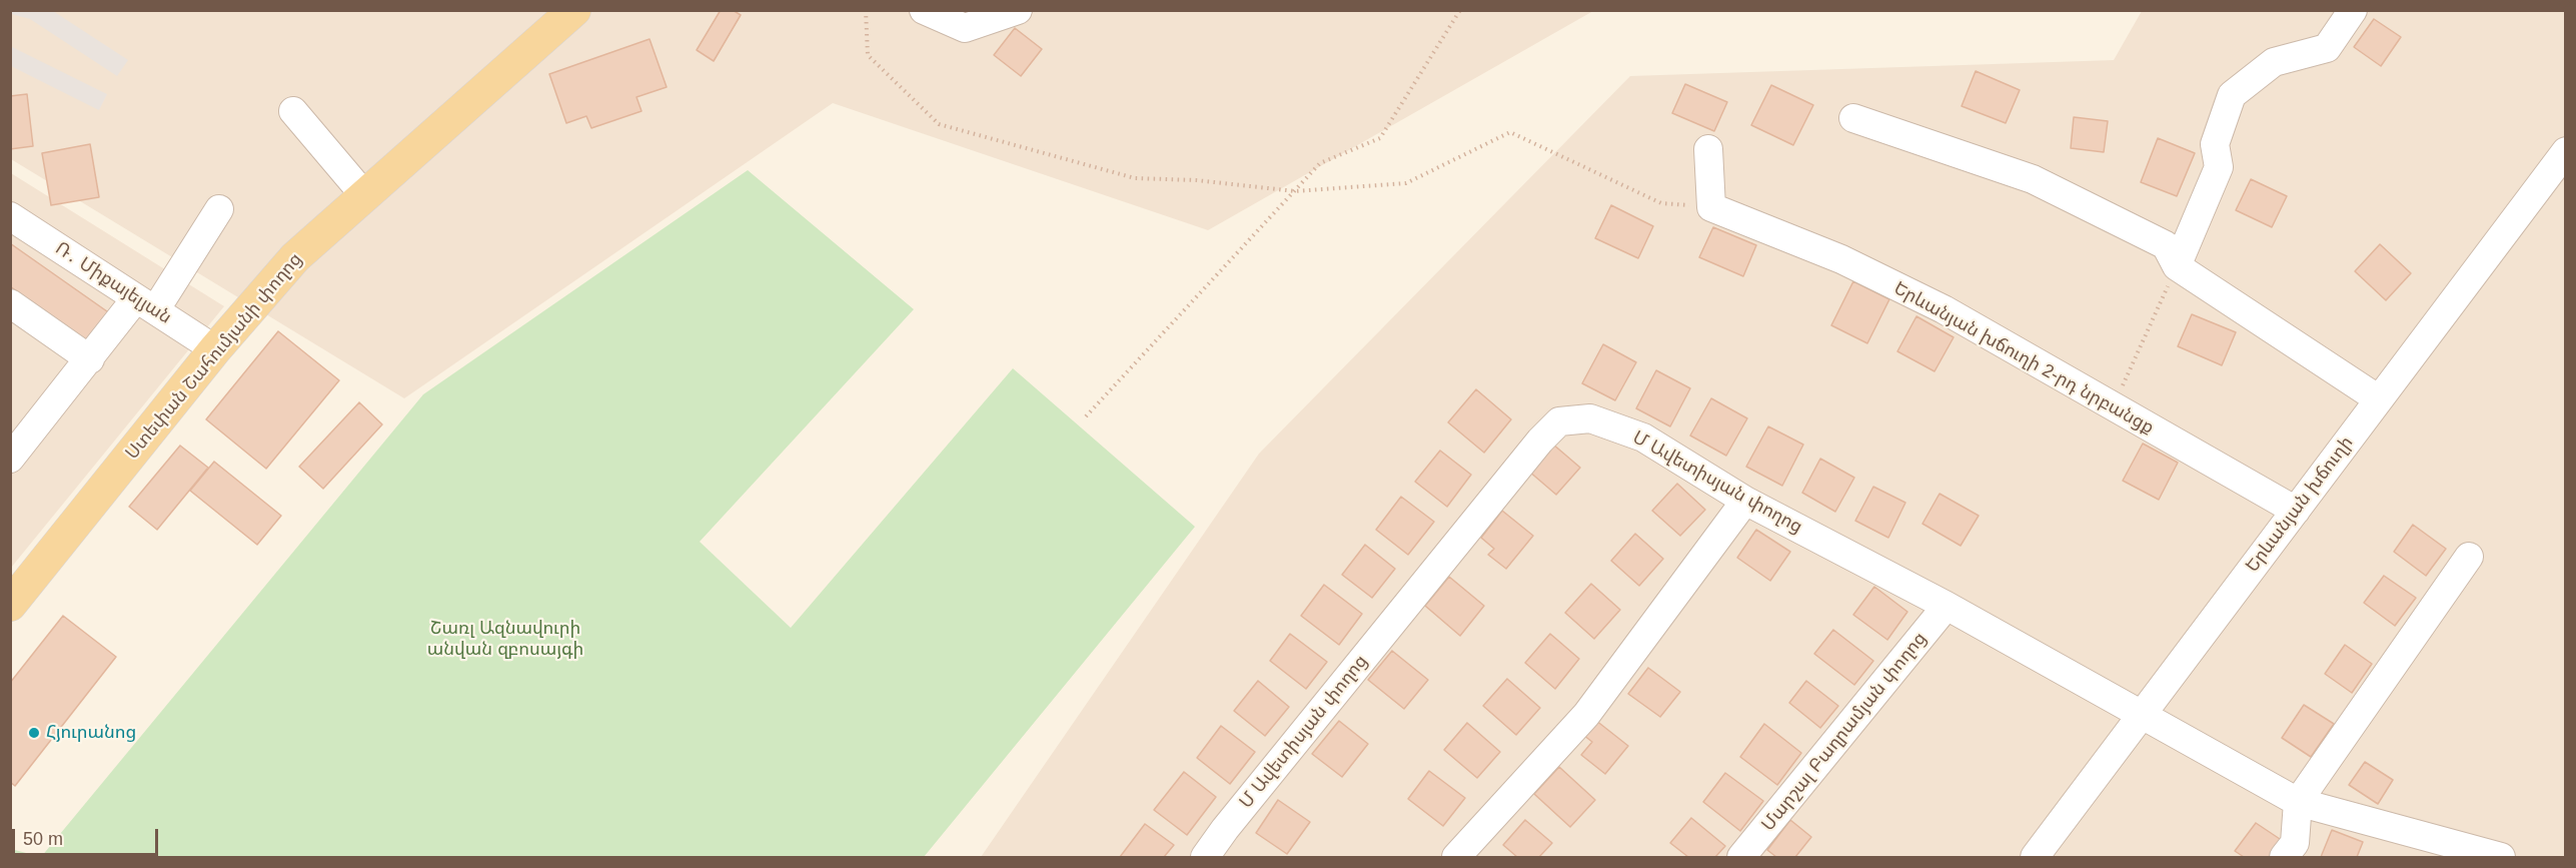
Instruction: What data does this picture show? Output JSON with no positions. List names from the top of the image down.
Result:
{
  "streets": {
    "main road": ["Ստեփան Շահումյանի փողոց"],
    "street": [
      "Ռ․ Միքայելյան",
      "Երևանյան խճուղի 2-րդ նրբանցք",
      "Մ Ավետիսյան փողոց",
      "Երևանյան խճուղի",
      "Մարշալ Բաղրամյան փողոց"
    ]
  },
  "crossings": [
    ["Ռ․ Միքայելյան", "Ստեփան Շահումյանի փողոց"],
    ["Երևանյան խճուղի 2-րդ նրբանցք", "Երևանյան խճուղի"],
    ["Մ Ավետիսյան փողոց", "Երևանյան խճուղի"],
    ["Մ Ավետիսյան փողոց", "Մարշալ Բաղրամյան փողոց"]
  ],
  "parks": ["Շառլ Ազնավուրի անվան զբոսայգի"],
  "places": ["Հյուրանոց"],
  "scale_bar": "50 m"
}
